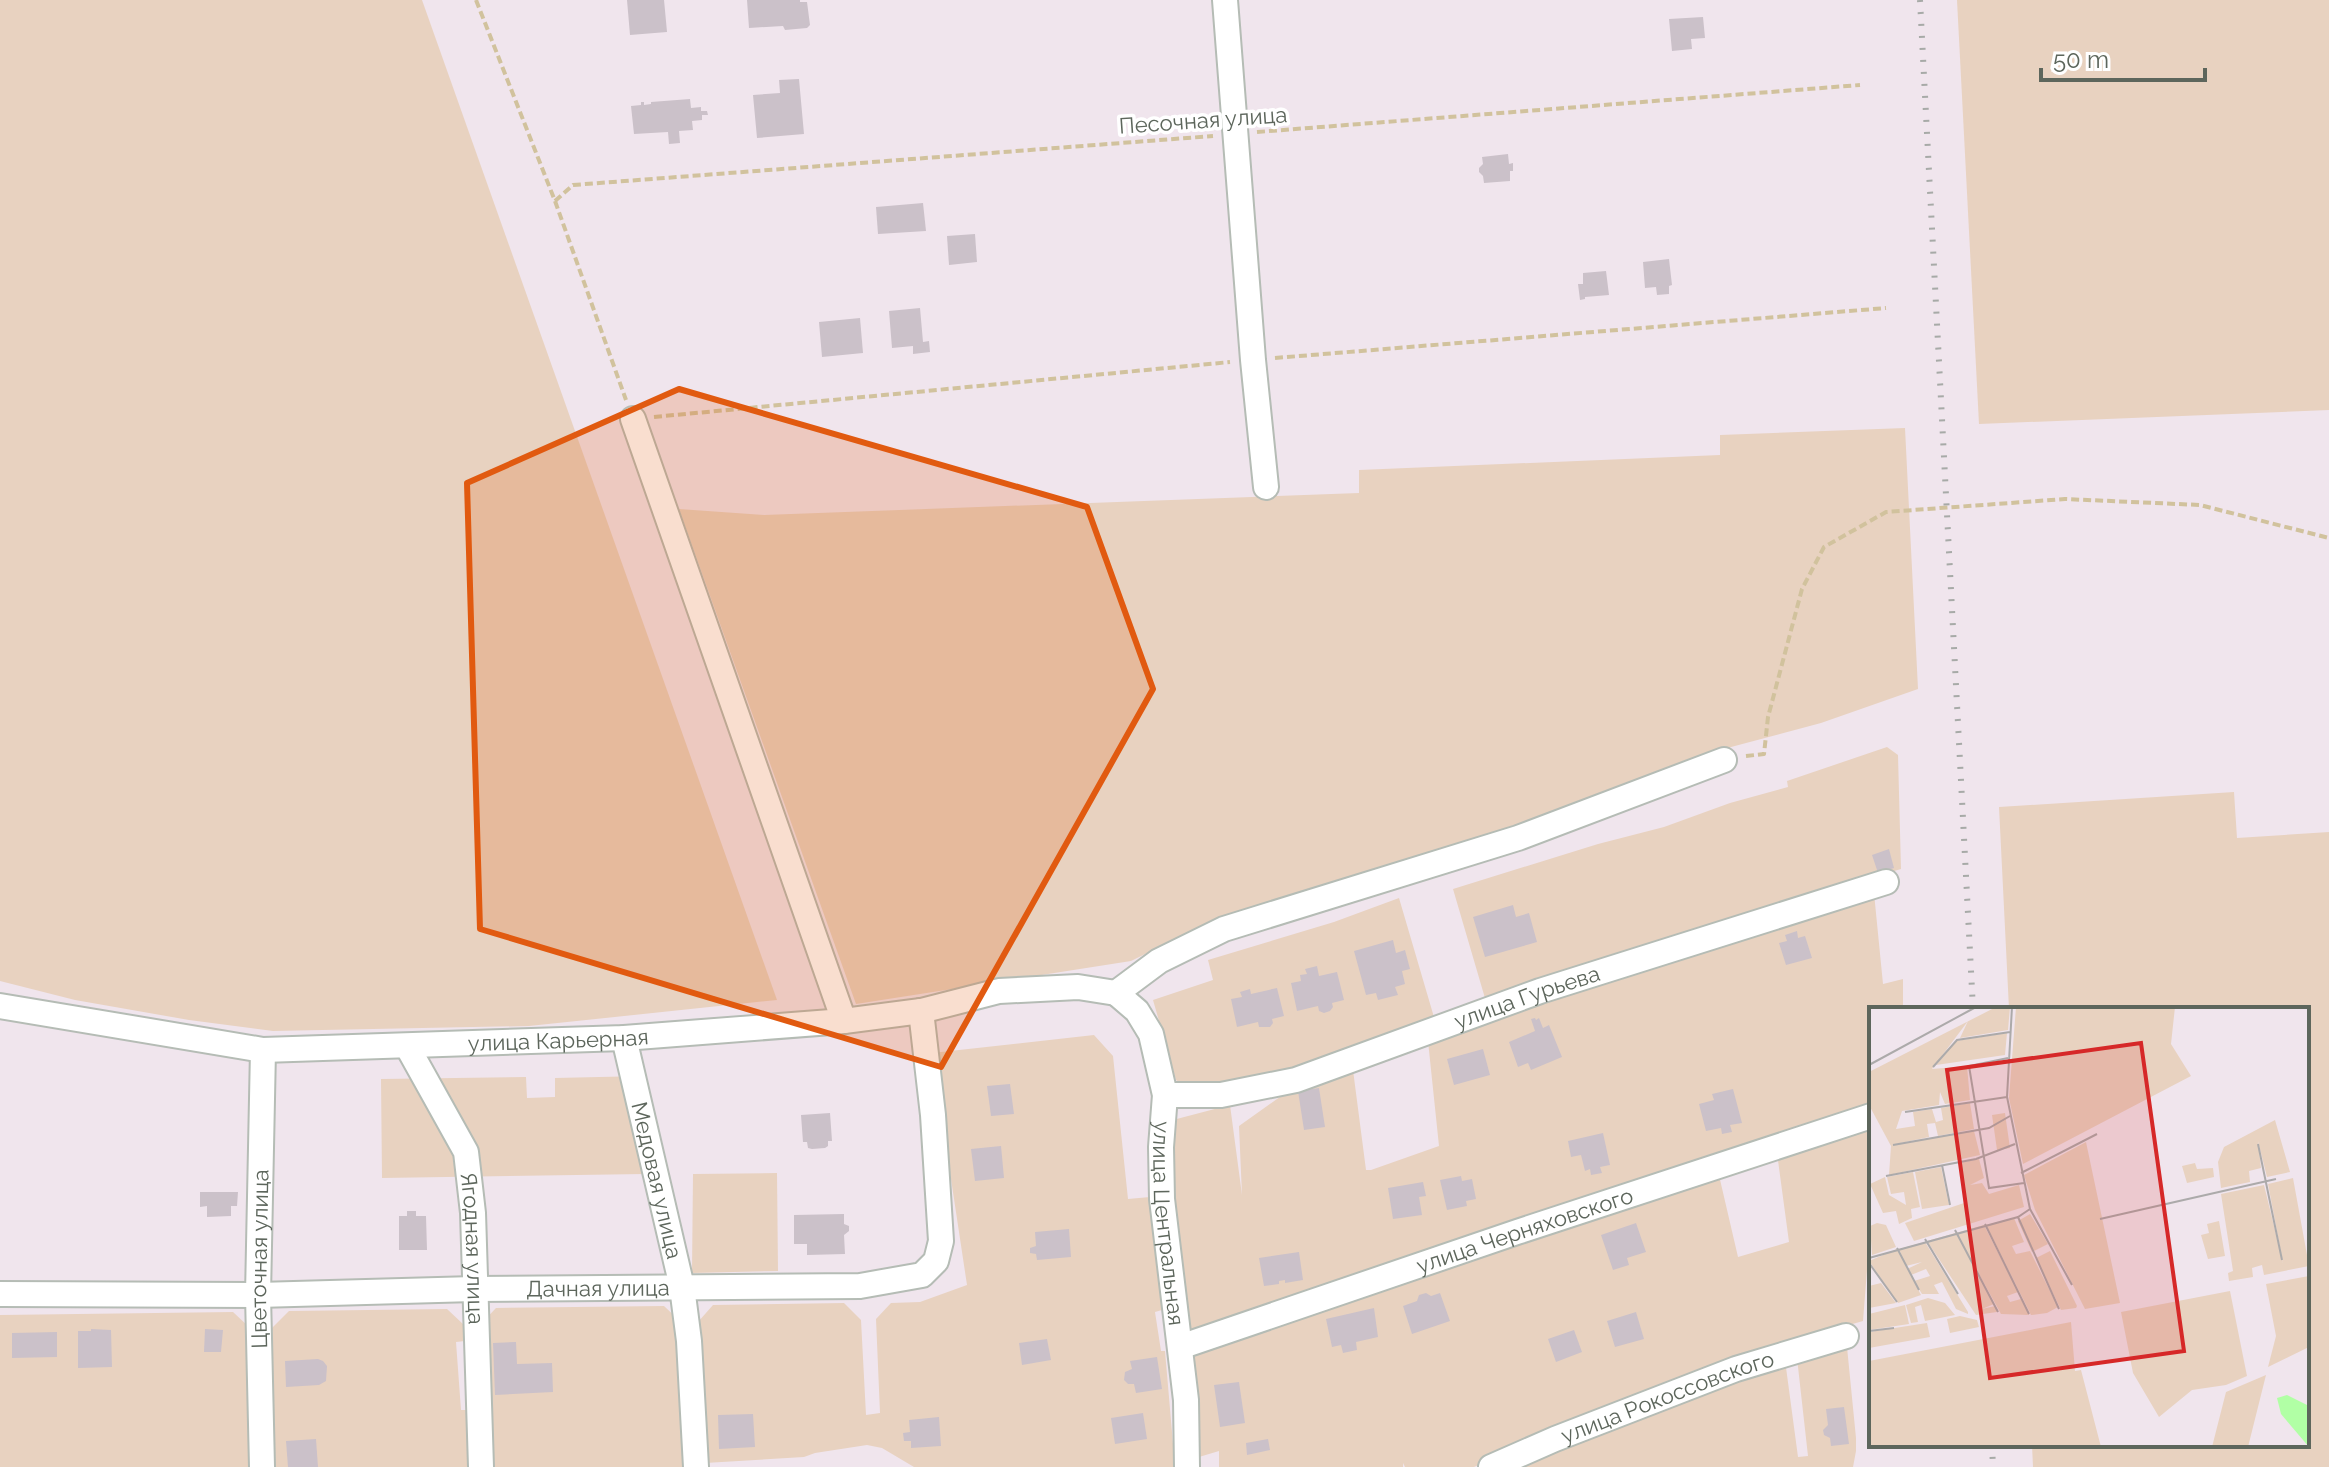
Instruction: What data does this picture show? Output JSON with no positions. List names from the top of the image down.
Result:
{
  "streets": {
    "street": [
      "улица Гурьева",
      "улица Карьерная",
      "Медовая улица",
      "улица Центральная",
      "улица Черняховского",
      "Ягодная улица",
      "Цветочная улица",
      "Дачная улица",
      "улица Рокоссовского"
    ],
    "path": ["Песочная улица"]
  },
  "crossings": [
    ["улица Гурьева", "улица Центральная"],
    ["улица Карьерная", "Медовая улица"],
    ["улица Карьерная", "улица Центральная"],
    ["улица Карьерная", "Ягодная улица"],
    ["улица Карьерная", "Цветочная улица"],
    ["улица Карьерная", "Дачная улица"],
    ["Медовая улица", "Дачная улица"],
    ["улица Центральная", "улица Черняховского"],
    ["Ягодная улица", "Дачная улица"],
    ["Цветочная улица", "Дачная улица"]
  ],
  "scale_bar": "50 m"
}
